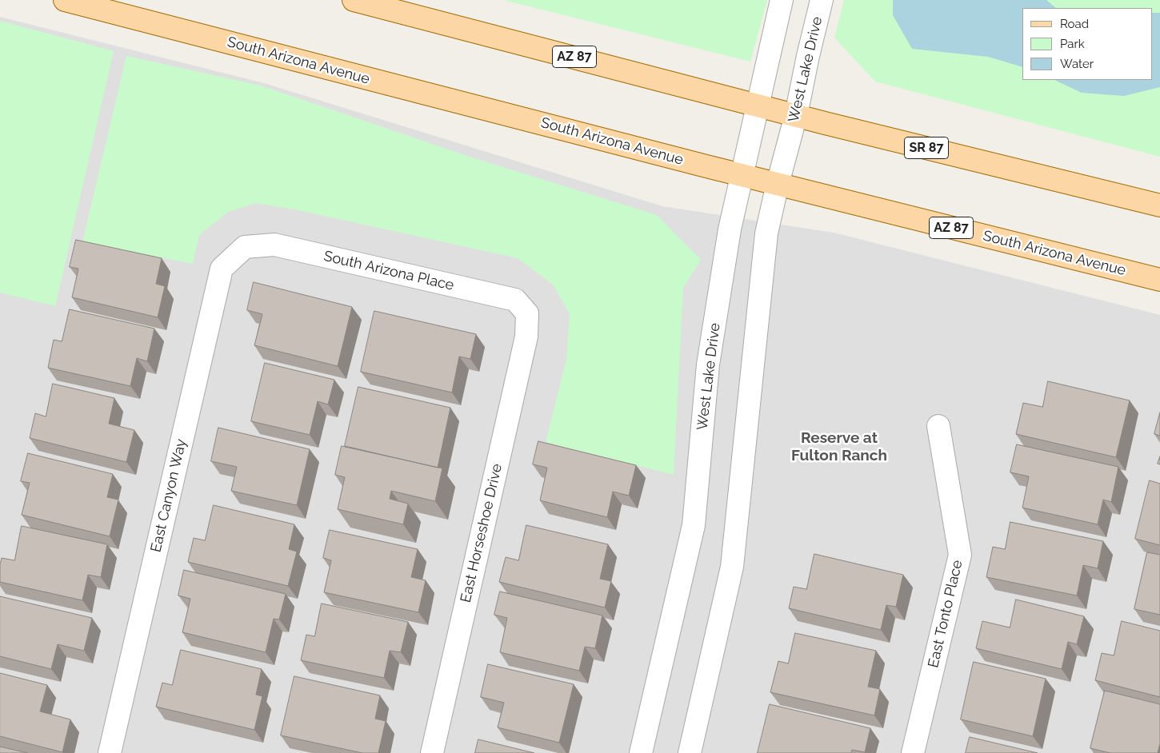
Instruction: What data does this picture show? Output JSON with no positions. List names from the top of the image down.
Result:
{
  "streets": {
    "main road": ["AZ 87", "South Arizona Avenue", "SR 87"],
    "street": [
      "West Lake Drive",
      "South Arizona Place",
      "East Canyon Way",
      "East Horseshoe Drive",
      "East Tonto Place"
    ]
  },
  "crossings": [
    ["AZ 87", "West Lake Drive"],
    ["AZ 87", "SR 87"],
    ["South Arizona Avenue", "West Lake Drive"],
    ["West Lake Drive", "SR 87"],
    ["South Arizona Place", "East Canyon Way"],
    ["South Arizona Place", "East Horseshoe Drive"]
  ],
  "districts": ["Reserve at Fulton Ranch"],
  "legend": ["Road", "Park", "Water"]
}
